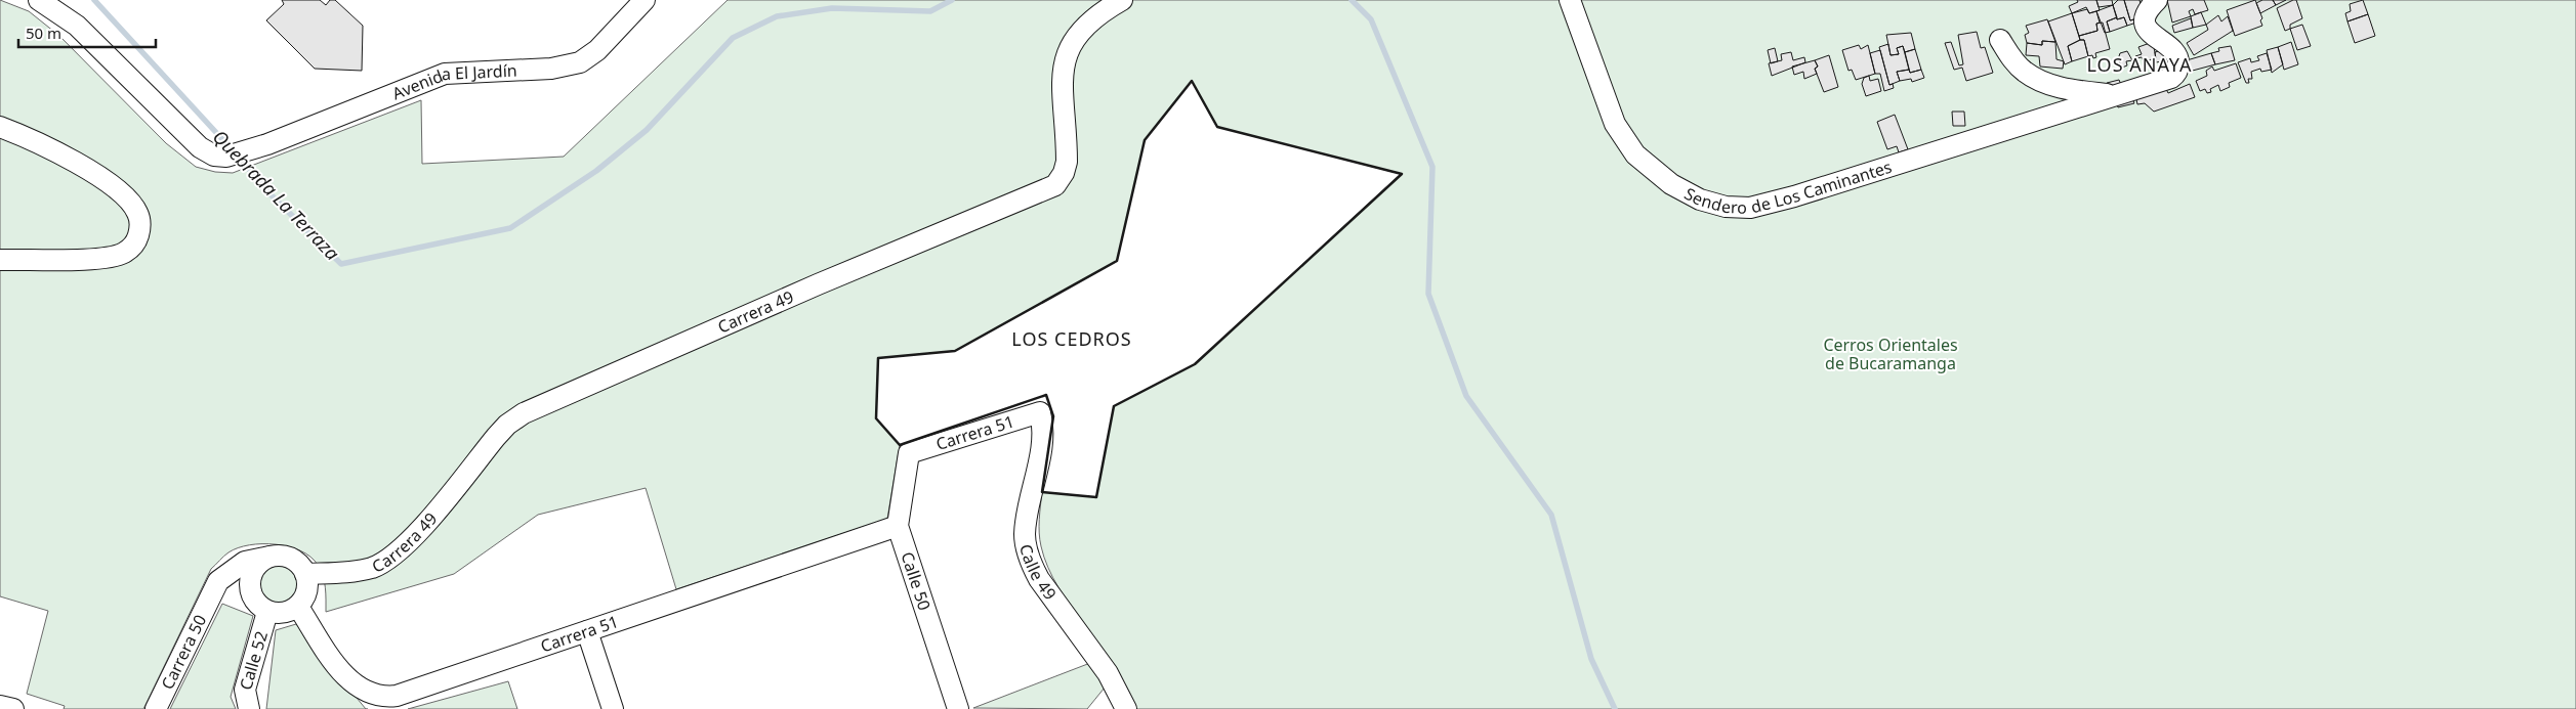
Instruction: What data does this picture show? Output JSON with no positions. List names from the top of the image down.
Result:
{
  "streets": {
    "street": [
      "Avenida El Jardín",
      "Sendero de Los Caminantes",
      "Carrera 49",
      "Carrera 51",
      "Calle 49",
      "Calle 50",
      "Carrera 50",
      "Calle 52"
    ]
  },
  "crossings": [
    ["Carrera 49", "Carrera 51"],
    ["Carrera 49", "Carrera 50"],
    ["Carrera 49", "Calle 52"],
    ["Carrera 51", "Calle 49"],
    ["Carrera 51", "Calle 50"],
    ["Carrera 51", "Carrera 50"],
    ["Carrera 51", "Calle 52"],
    ["Carrera 50", "Calle 52"]
  ],
  "districts": ["LOS ANAYA", "LOS CEDROS"],
  "water": ["Quebrada La Terraza"],
  "parks": ["Cerros Orientales de Bucaramanga"],
  "scale_bar": "50 m"
}
